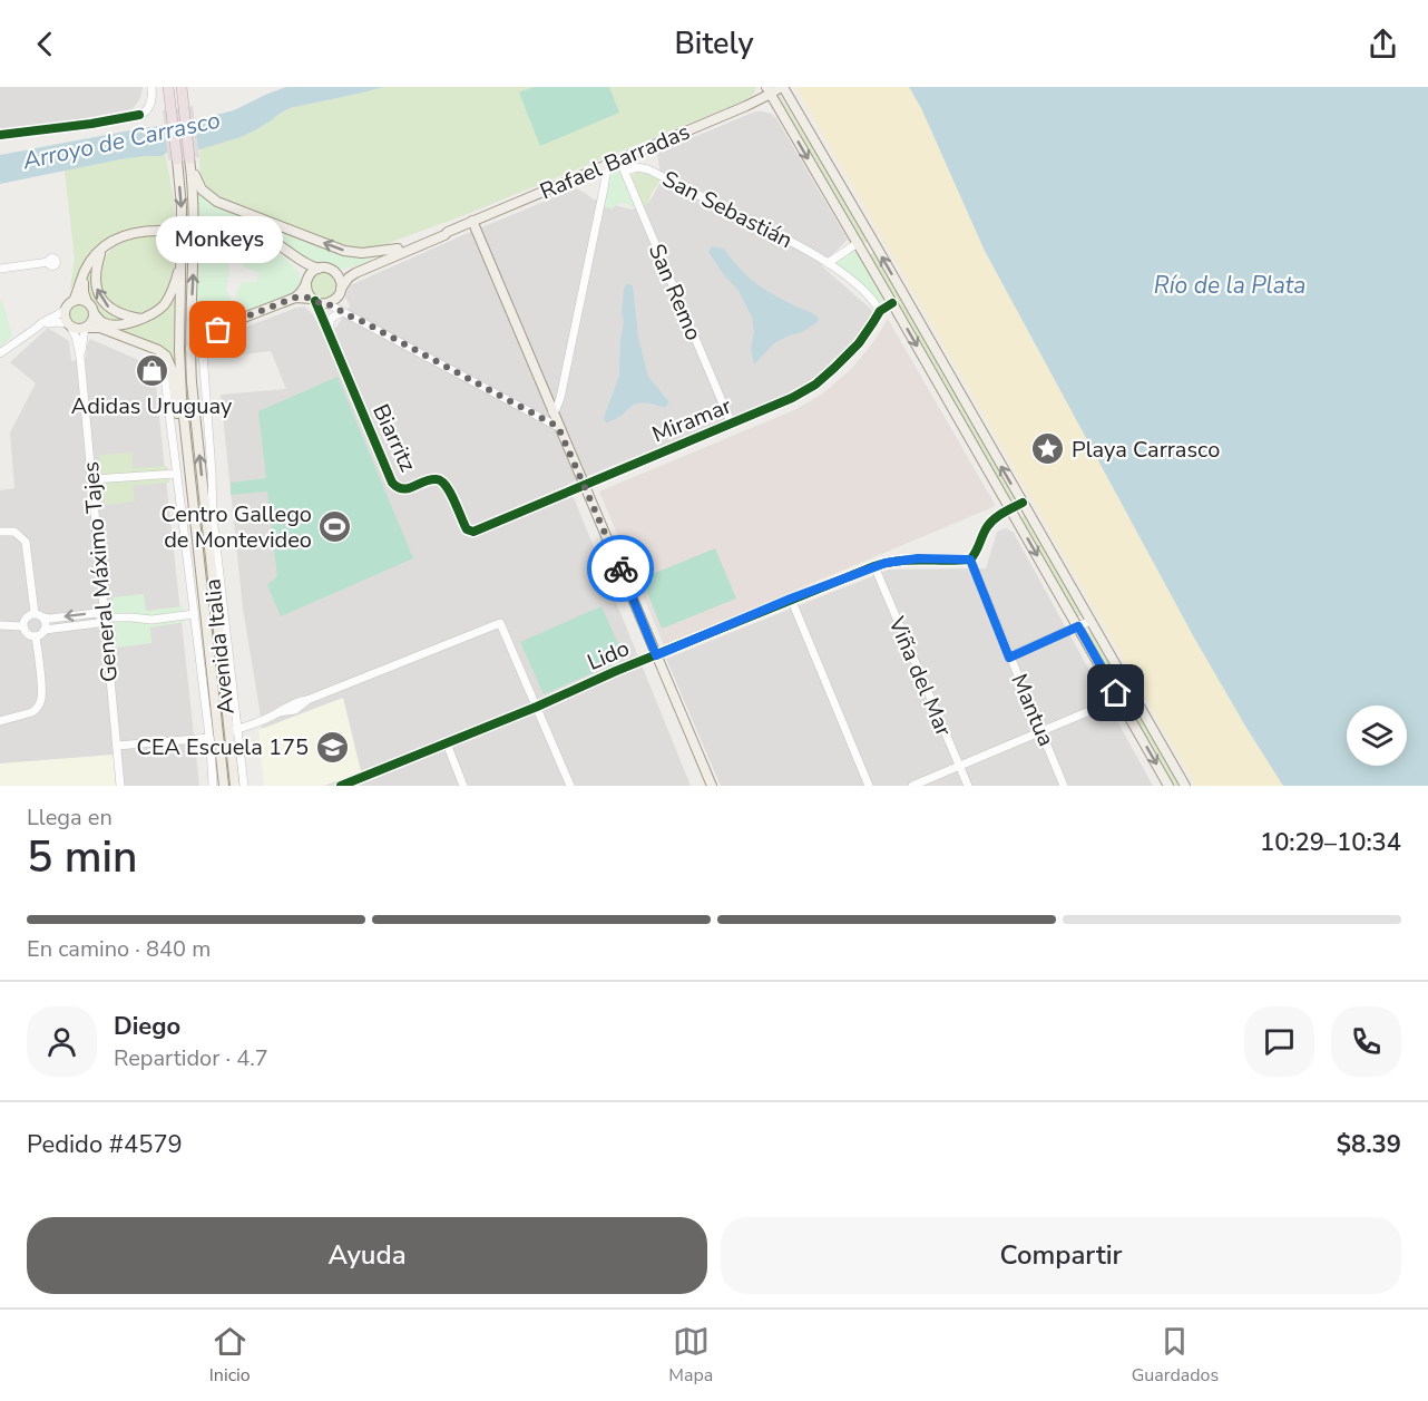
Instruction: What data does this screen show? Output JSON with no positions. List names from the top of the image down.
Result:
{
  "streets": {
    "highway": ["Avenida Italia"],
    "main road": ["Rafael Barradas"],
    "street": [
      "San Sebastián",
      "San Remo",
      "Miramar",
      "Biarritz",
      "General Máximo Tajes",
      "Lido",
      "Viña del Mar",
      "Mantua"
    ]
  },
  "crossings": [
    ["Rafael Barradas", "San Remo"],
    ["Rafael Barradas", "Biarritz"],
    ["San Sebastián", "San Remo"],
    ["San Sebastián", "Miramar"],
    ["San Remo", "Miramar"],
    ["Miramar", "Biarritz"],
    ["Lido", "Viña del Mar"],
    ["Lido", "Mantua"]
  ],
  "water": ["Arroyo de Carrasco", "Río de la Plata"],
  "places": {
    "other": ["Monkeys"],
    "shop": ["Adidas Uruguay"],
    "place": ["Playa Carrasco"],
    "sports": ["Centro Gallego de Montevideo"],
    "school or university": ["CEA Escuela 175"]
  },
  "page": {
    "header": "Bitely",
    "bubble": "Monkeys",
    "heading": ["5 min", "Llega en", "10:29–10:34"],
    "panel": [
      "Diego",
      "Repartidor · 4.7",
      "Pedido #4579",
      "$8.39"
    ],
    "bar": "En camino · 840 m",
    "buttons": ["Ayuda", "Compartir"],
    "tabs": ["Inicio", "Mapa", "Guardados"]
  }
}
